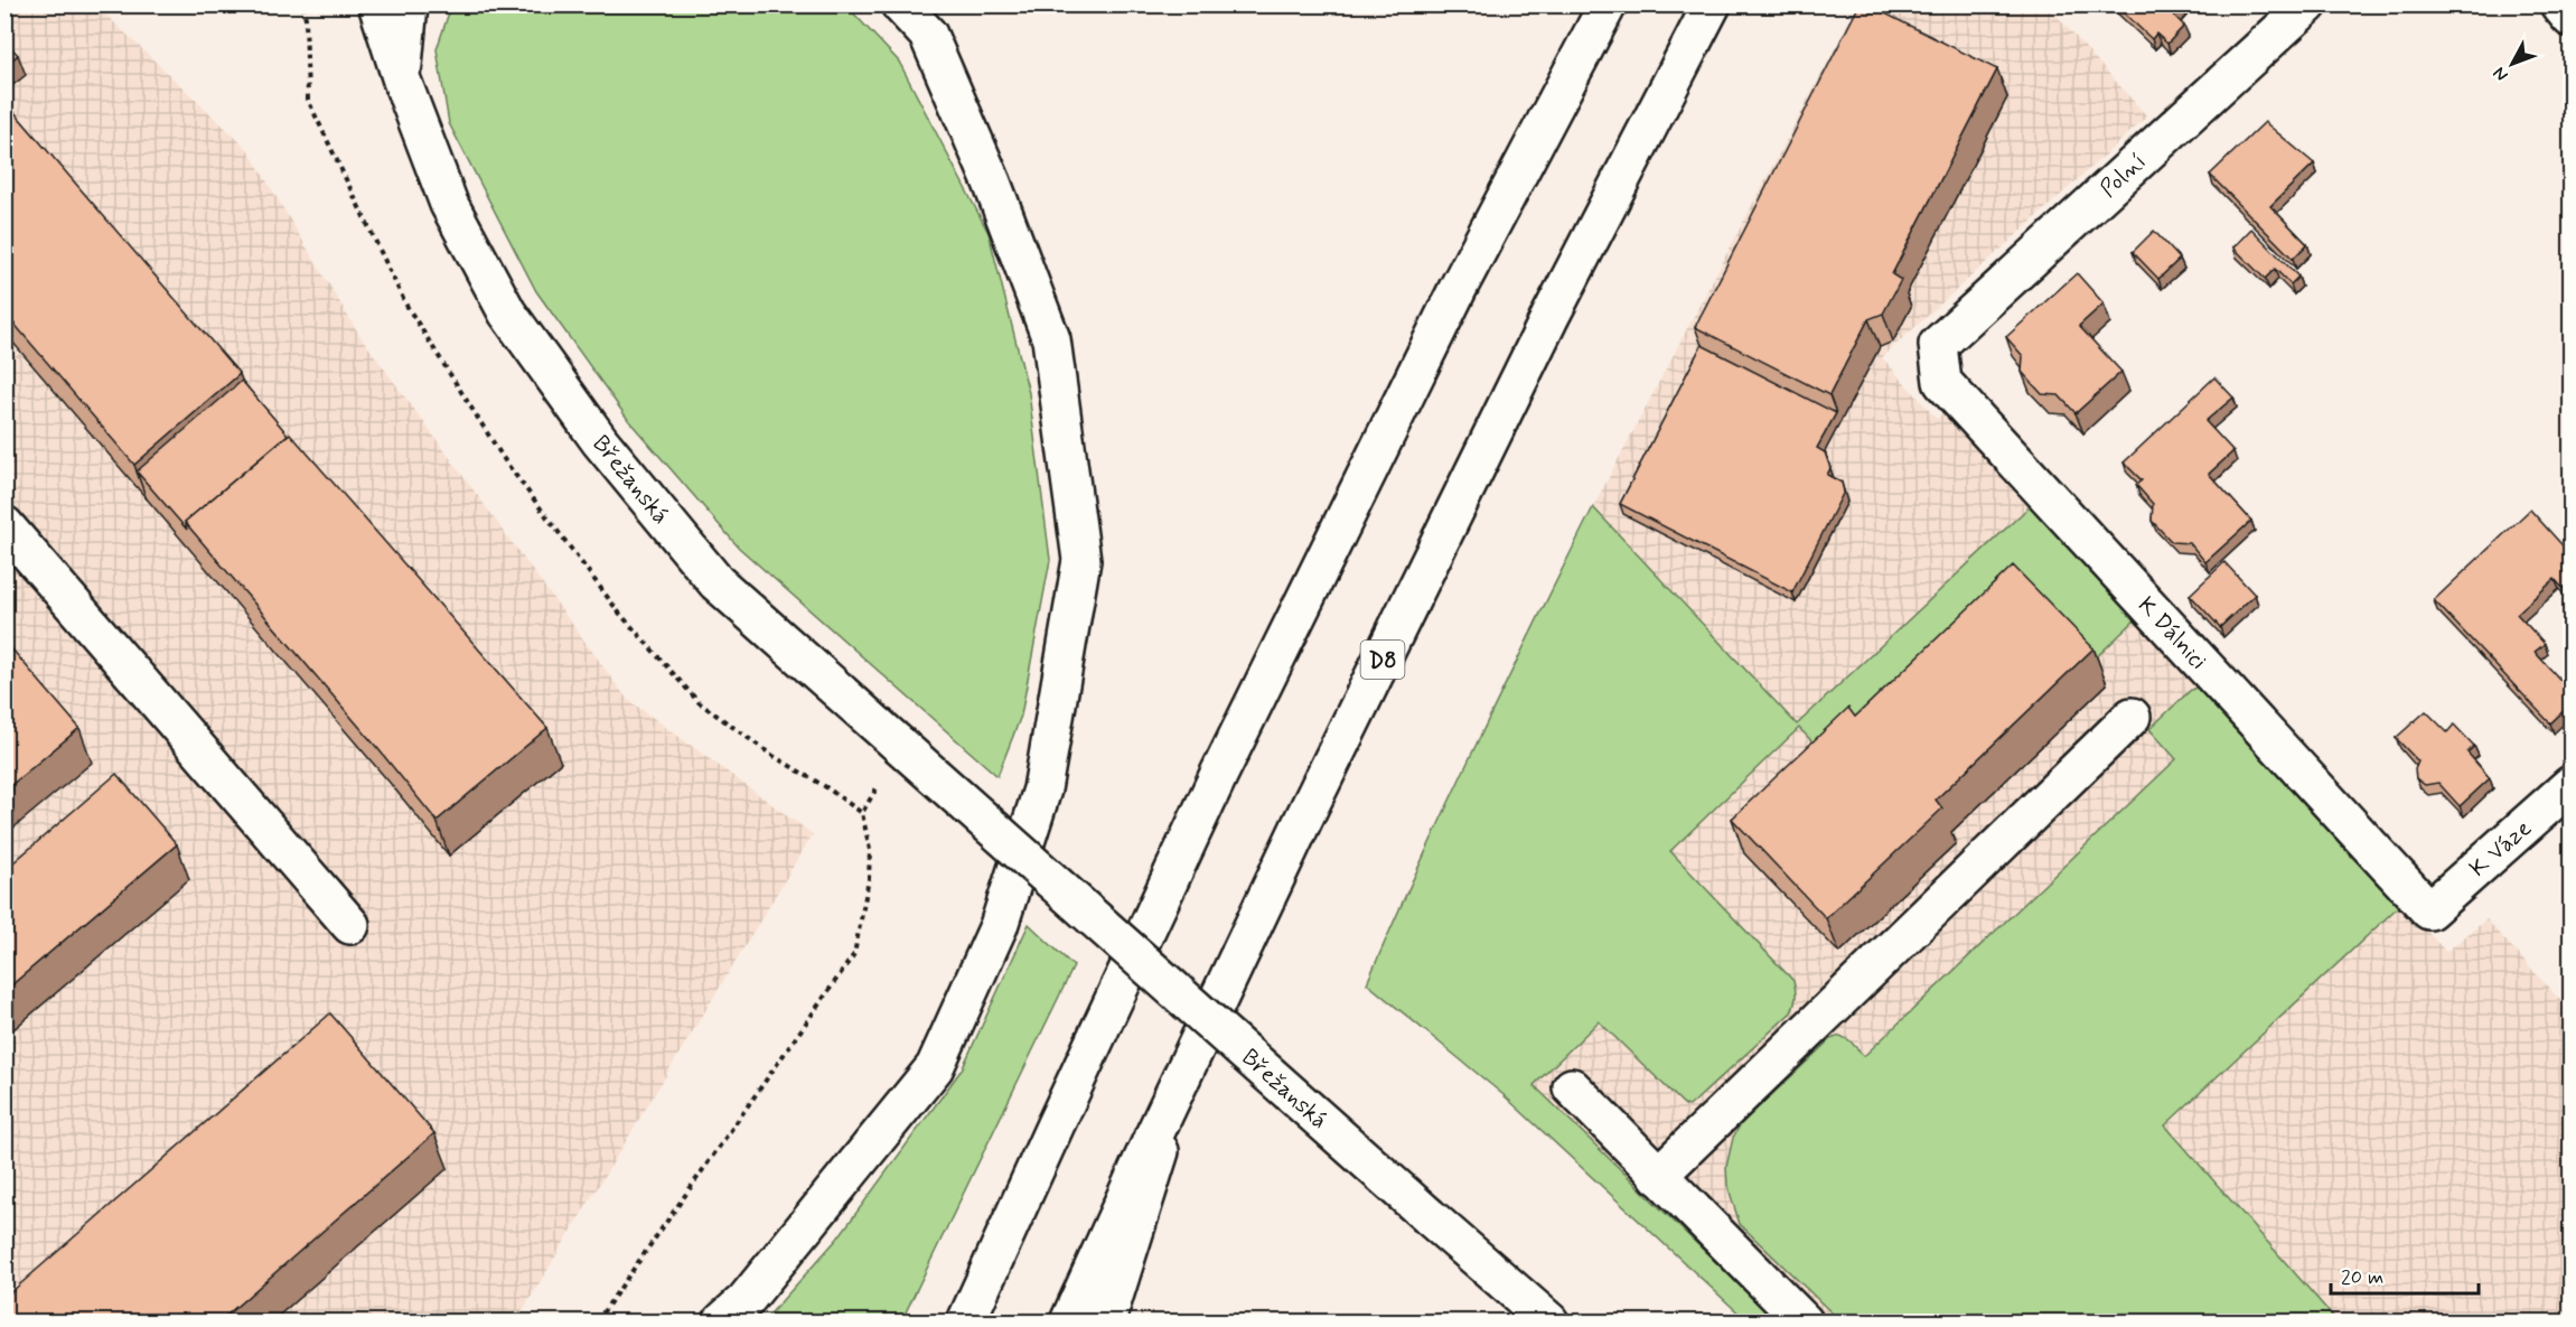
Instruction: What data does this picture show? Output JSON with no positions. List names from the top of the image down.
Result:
{
  "streets": {
    "main road": [
      "Polní",
      "Břežanská",
      "K Dálnici",
      "D8",
      "K Váze"
    ]
  },
  "crossings": [
    ["Polní", "K Dálnici"],
    ["K Dálnici", "K Váze"]
  ],
  "scale_bar": "20 m",
  "north": "bottom left"
}
